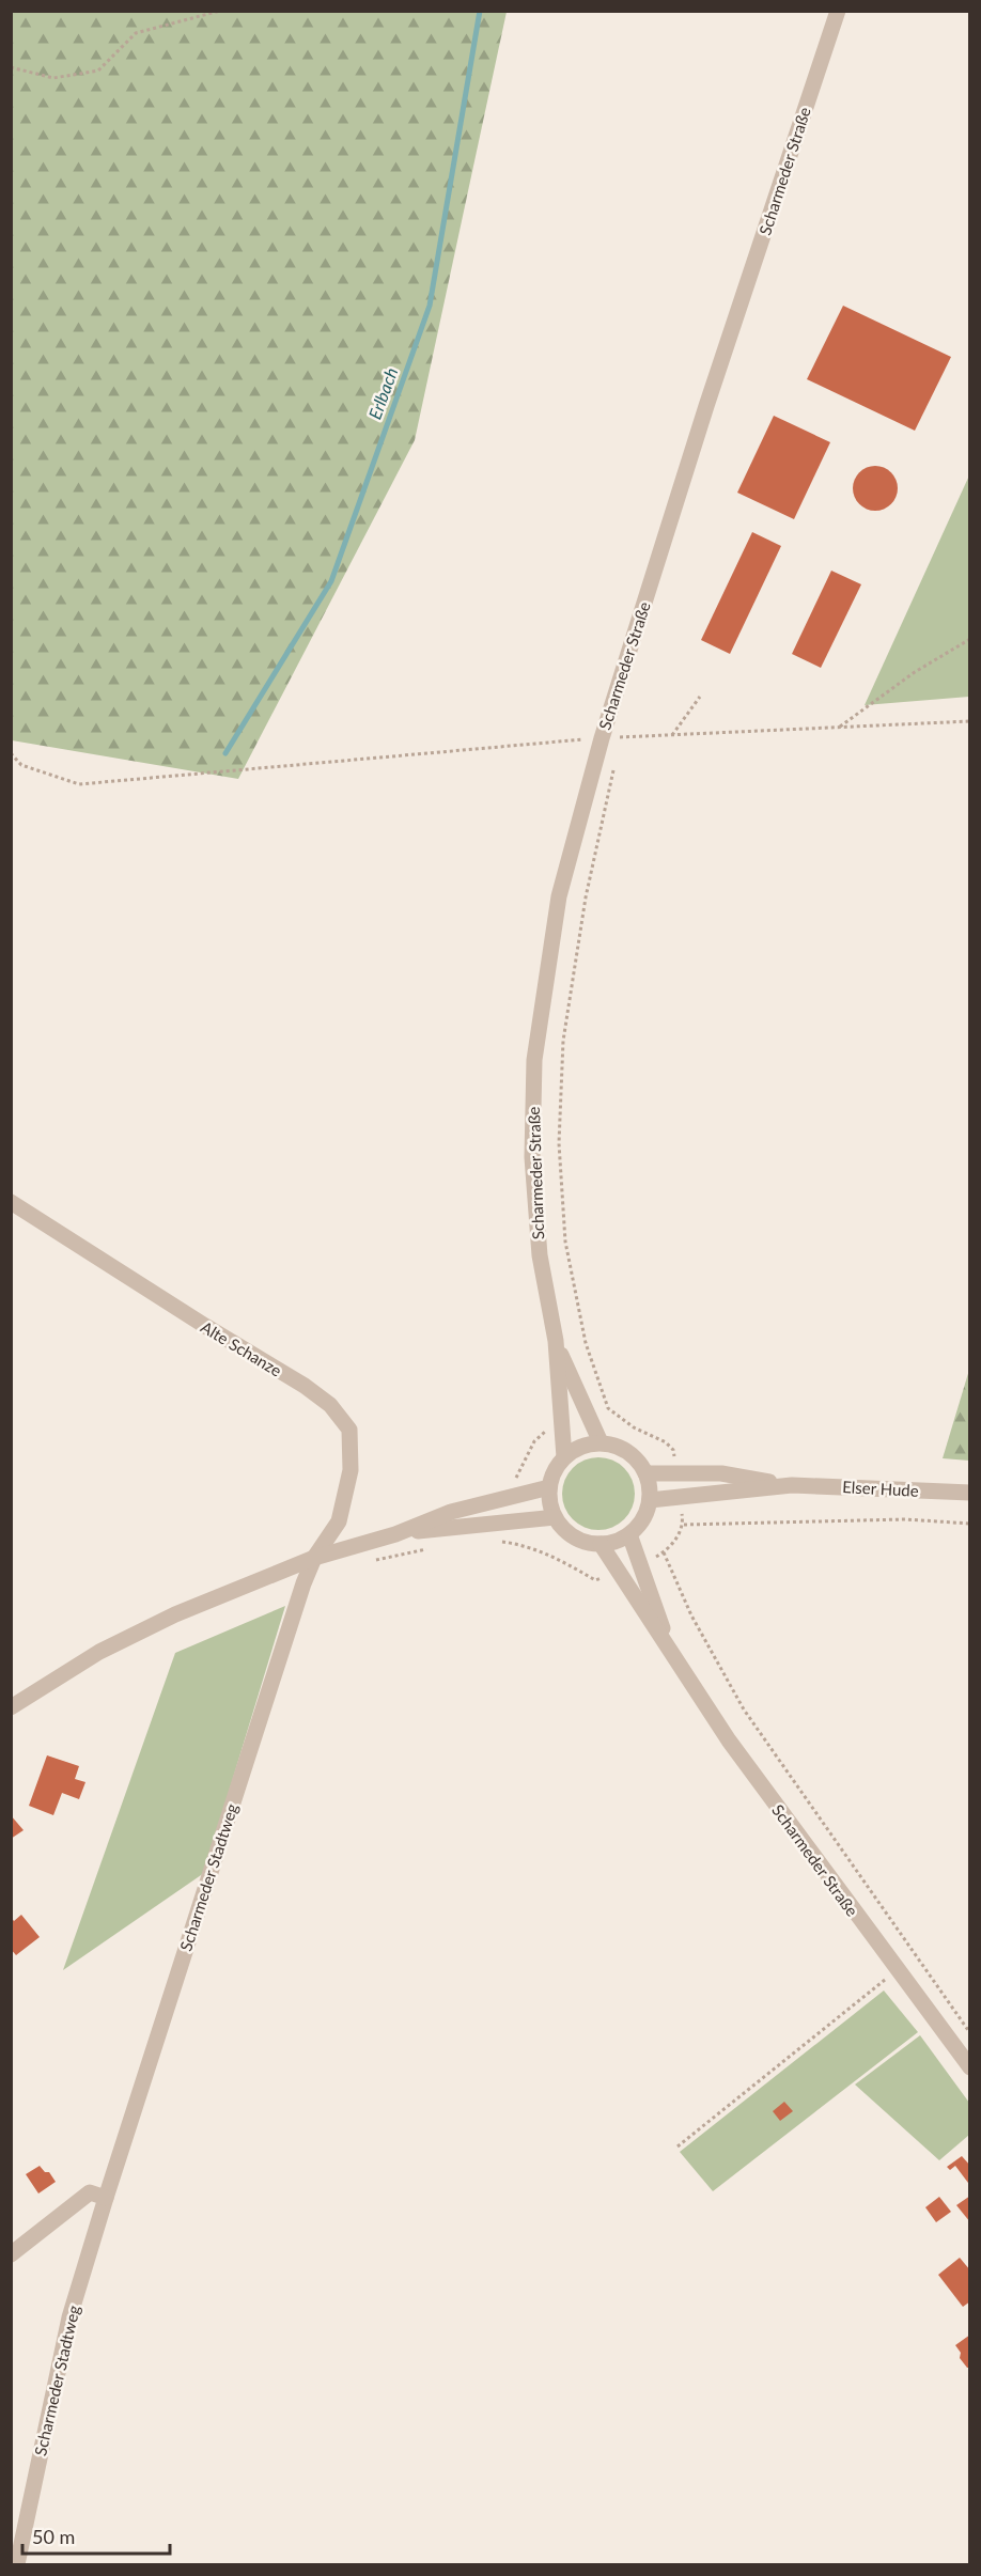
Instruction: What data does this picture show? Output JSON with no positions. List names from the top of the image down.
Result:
{
  "streets": {
    "street": [
      "Scharmeder Straße",
      "Alte Schanze",
      "Elser Hude",
      "Scharmeder Stadtweg"
    ]
  },
  "crossings": [
    ["Scharmeder Straße", "Elser Hude"],
    ["Alte Schanze", "Scharmeder Stadtweg"]
  ],
  "water": ["Erlbach"],
  "scale_bar": "50 m"
}
